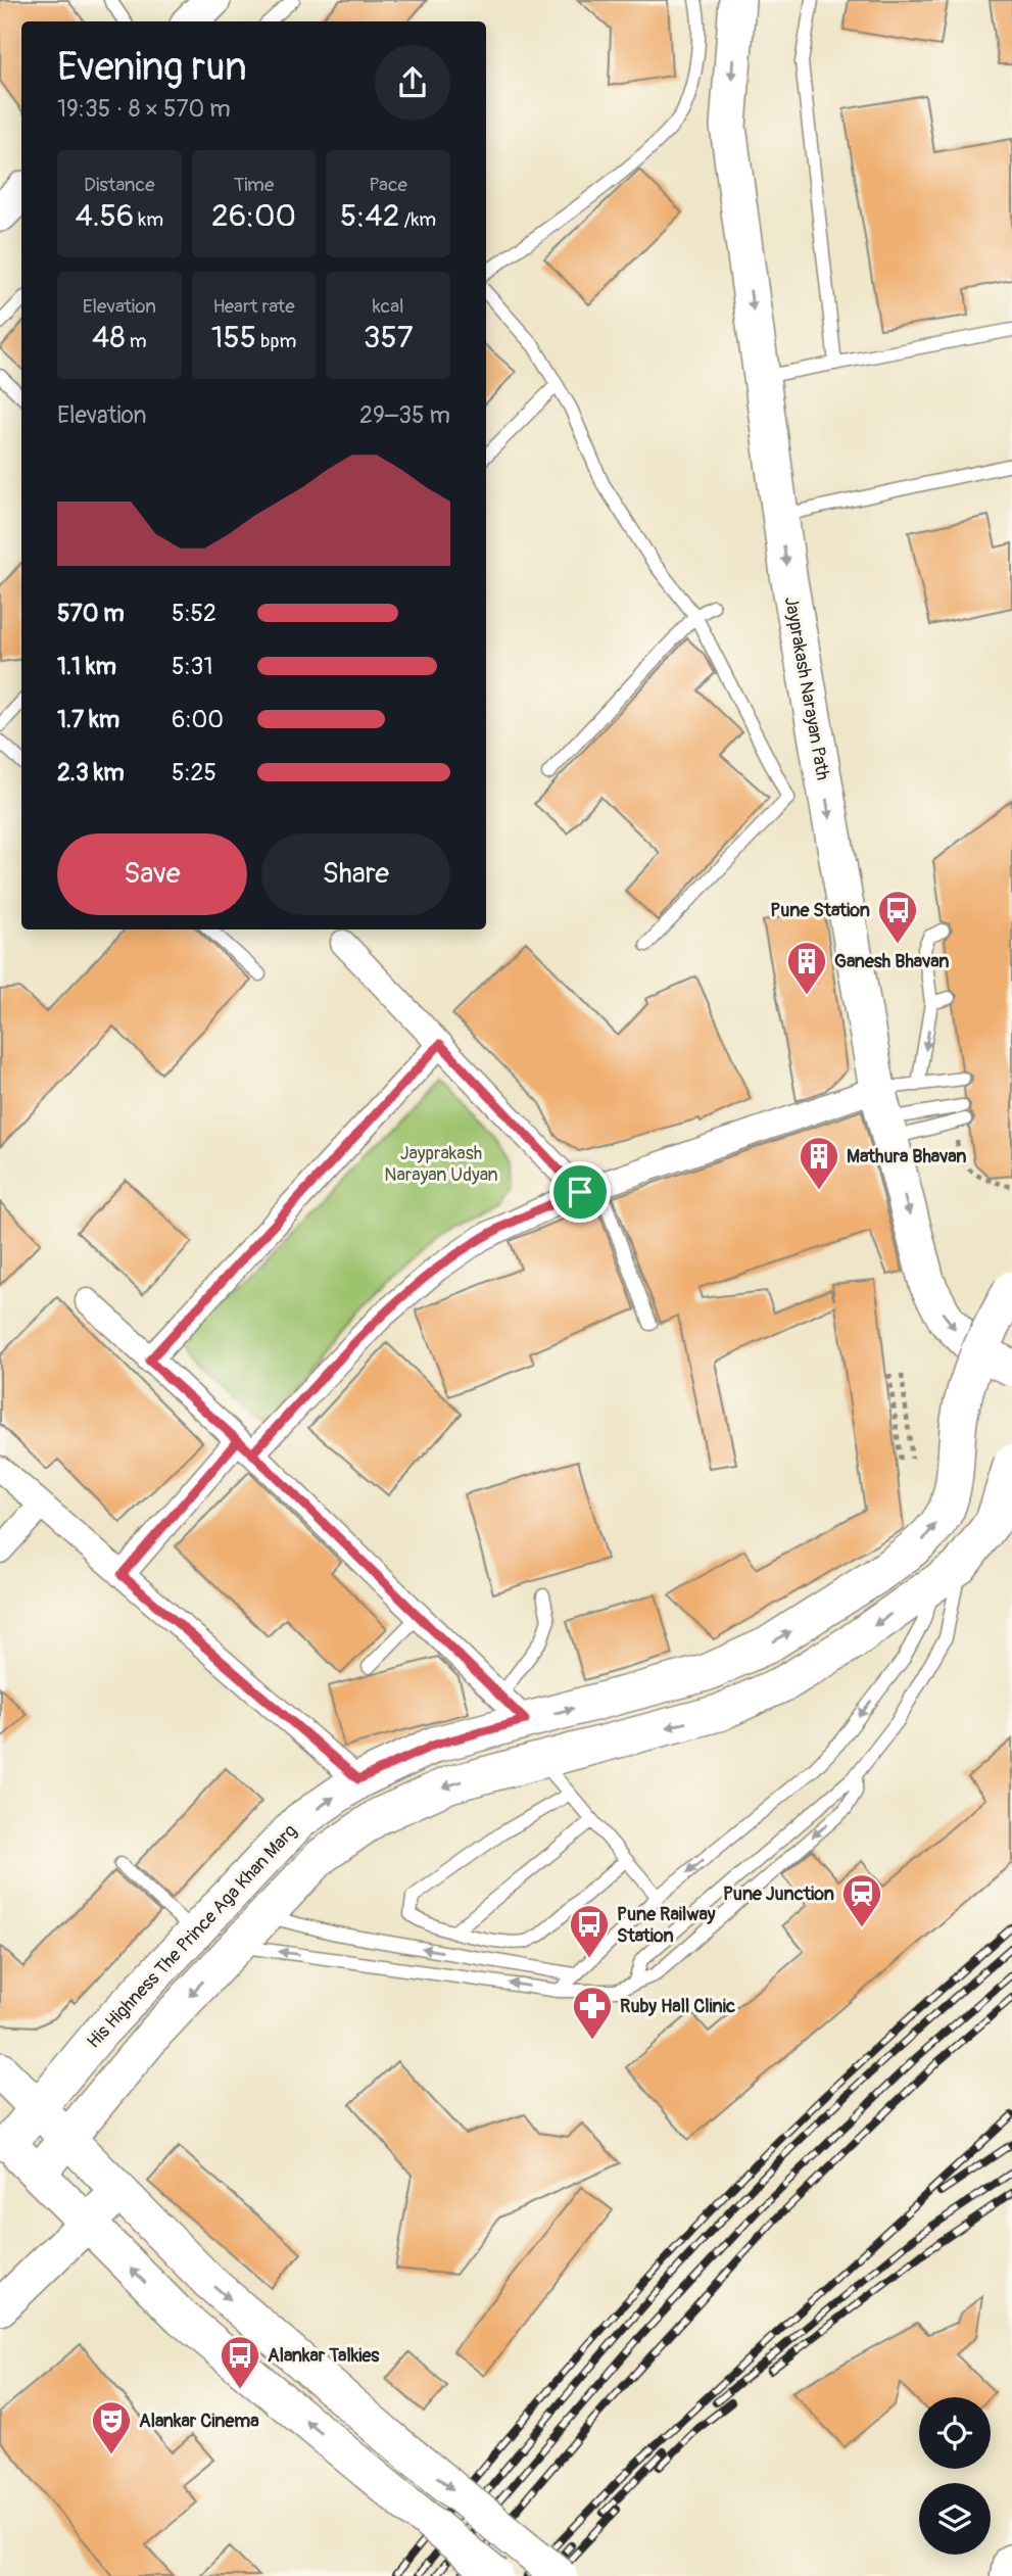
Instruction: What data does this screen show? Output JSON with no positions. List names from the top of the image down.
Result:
{
  "streets": {
    "main road": ["Jayprakash Narayan Path", "His Highness The Prince Aga Khan Marg"]
  },
  "crossings": [
    ["Jayprakash Narayan Path", "His Highness The Prince Aga Khan Marg"]
  ],
  "one_way": ["Jayprakash Narayan Path"],
  "parks": ["Jayprakash Narayan Udyan"],
  "places": {
    "bus stop": ["Pune Station", "Pune Railway Station", "Alankar Talkies"],
    "building": ["Ganesh Bhavan", "Mathura Bhavan"],
    "station": ["Pune Junction"],
    "pharmacy": ["Ruby Hall Clinic"],
    "theatre": ["Alankar Cinema"]
  },
  "page": {
    "heading": ["Evening run", "19:35 · 8 × 570 m"],
    "stats": [
      ["Distance", "4.56 km"],
      ["Time", "26:00"],
      ["Pace", "5:42 /km"],
      ["Elevation", "48 m"],
      ["Heart rate", "155 bpm"],
      ["kcal", "357"]
    ],
    "chart": ["Elevation", "29–35 m"],
    "list": [
      {
        "name": "570 m",
        "note": "5:52"
      },
      {
        "name": "1.1 km",
        "note": "5:31"
      },
      {
        "name": "1.7 km",
        "note": "6:00"
      },
      {
        "name": "2.3 km",
        "note": "5:25"
      }
    ],
    "buttons": ["Save", "Share"]
  }
}
